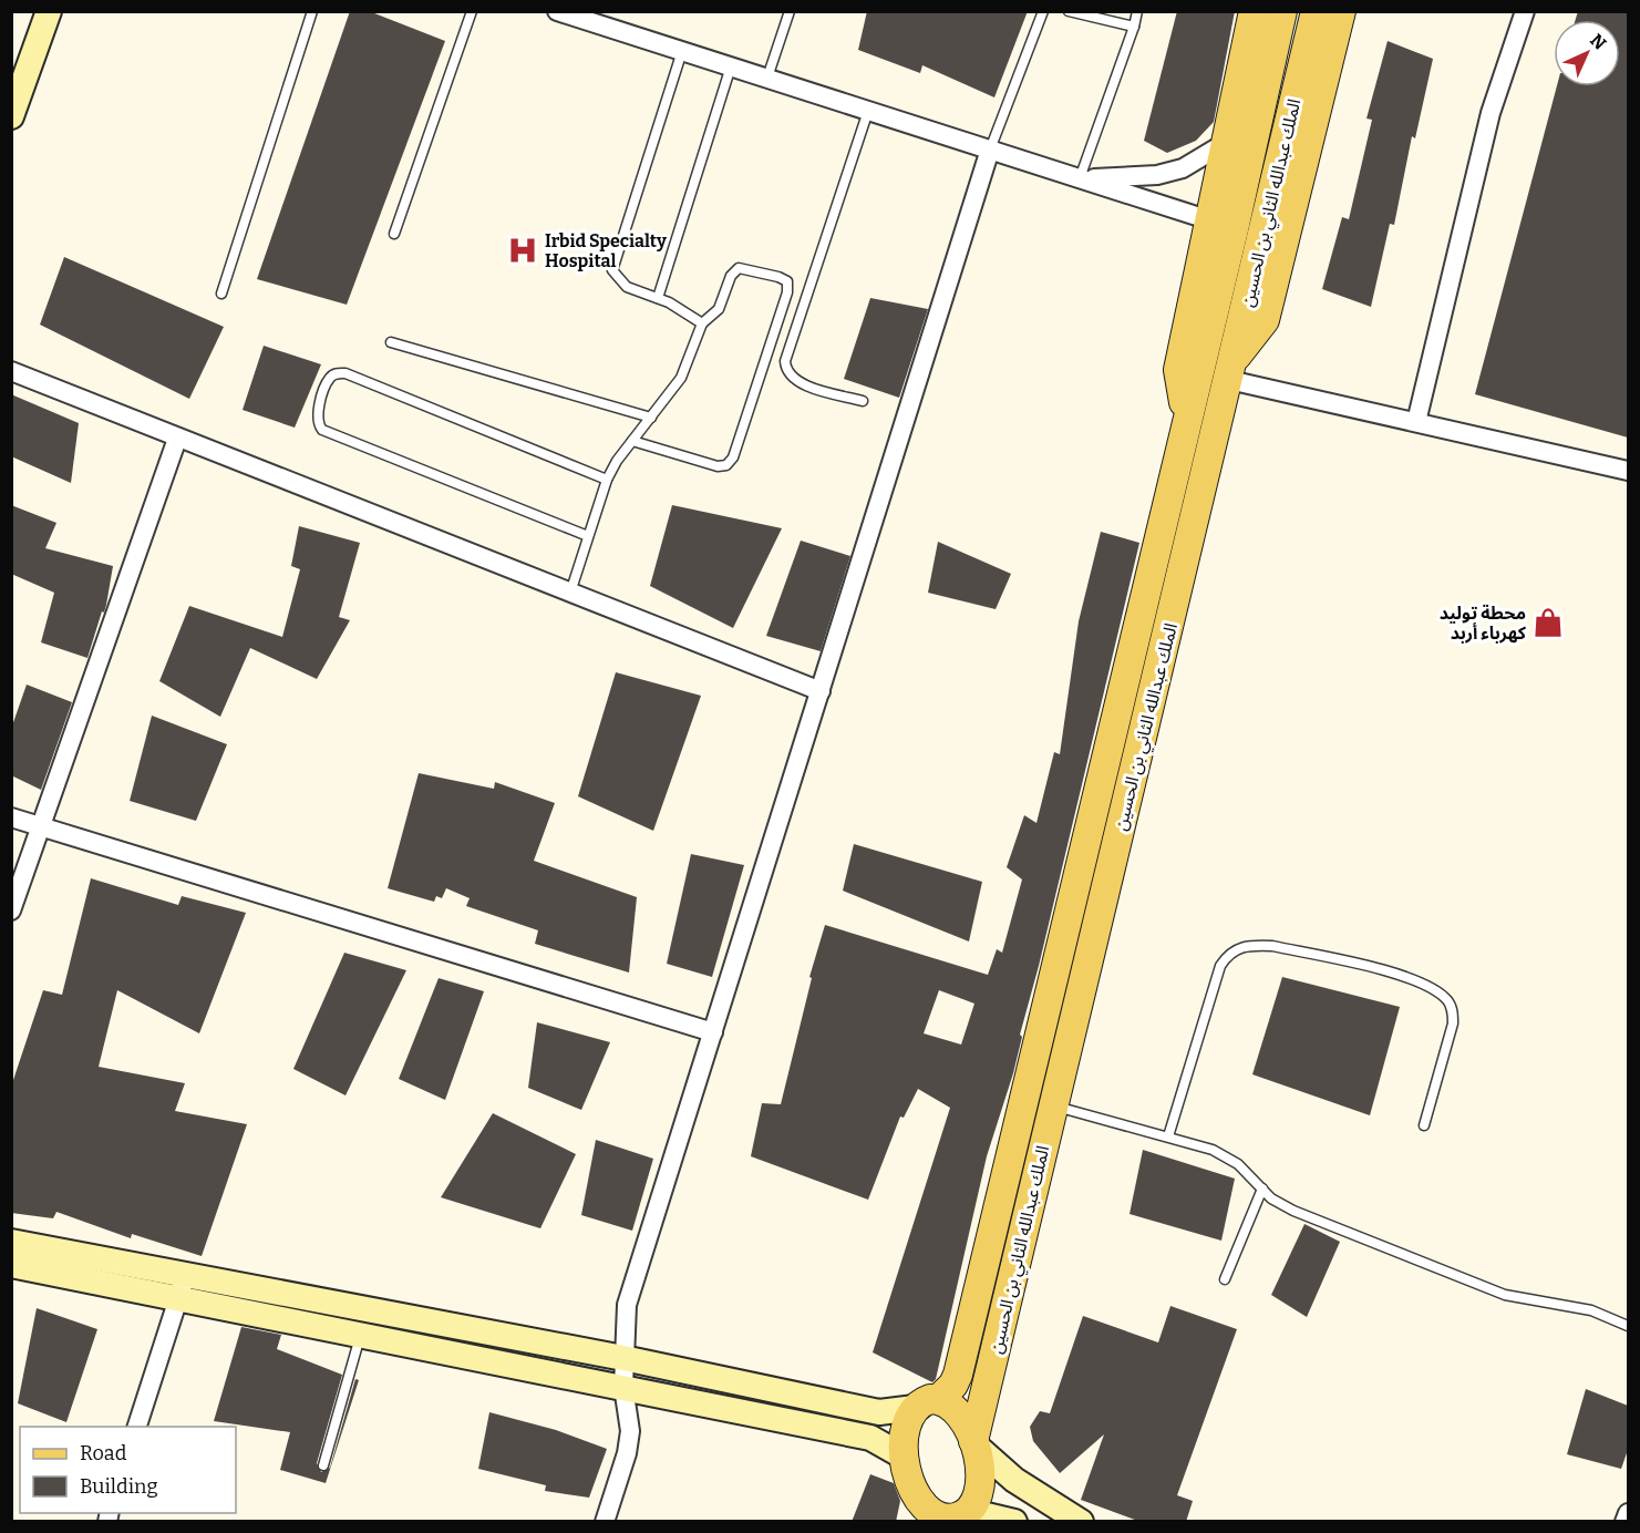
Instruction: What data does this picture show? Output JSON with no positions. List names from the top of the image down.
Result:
{
  "streets": {
    "main road": ["الملك عبدالله الثاني بن الحسين"]
  },
  "places": {
    "hospital": ["Irbid Specialty Hospital"],
    "shop": ["محطة توليد كهرباء أربد"]
  },
  "legend": ["Road", "Building"],
  "north": "top right"
}
